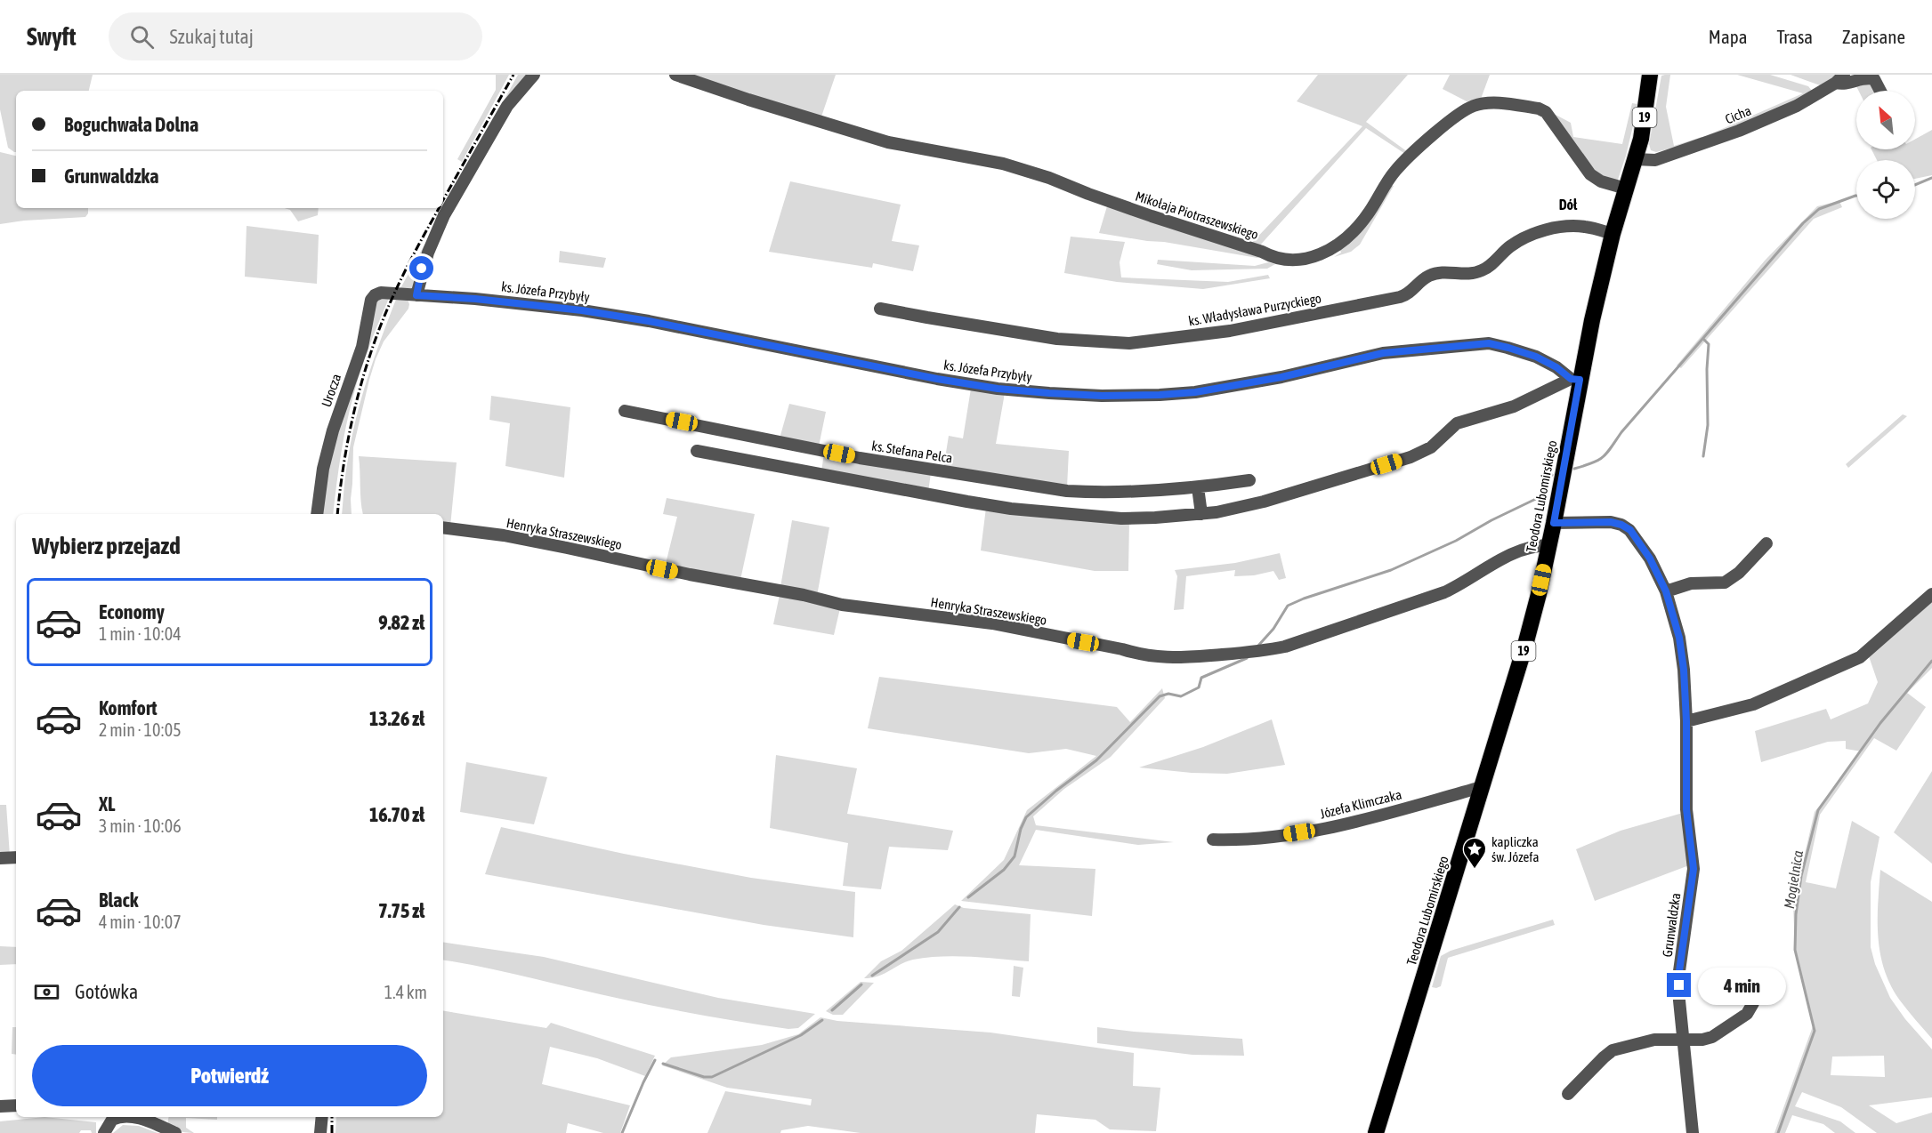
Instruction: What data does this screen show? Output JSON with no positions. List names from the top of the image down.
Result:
{
  "streets": {
    "highway": ["19", "Teodora Lubomirskiego"],
    "street": [
      "Cicha",
      "Mikołaja Piotraszewskiego",
      "ks. Józefa Przybyły",
      "ks. Władysława Purzyckiego",
      "Urocza",
      "ks. Stefana Pelca",
      "Henryka Straszewskiego",
      "Józefa Klimczaka",
      "Grunwaldzka"
    ]
  },
  "crossings": [
    ["Cicha", "Teodora Lubomirskiego"],
    ["Mikołaja Piotraszewskiego", "Teodora Lubomirskiego"],
    ["ks. Józefa Przybyły", "Urocza"],
    ["ks. Józefa Przybyły", "Teodora Lubomirskiego"],
    ["ks. Władysława Purzyckiego", "Teodora Lubomirskiego"],
    ["Teodora Lubomirskiego", "Henryka Straszewskiego"],
    ["Teodora Lubomirskiego", "Józefa Klimczaka"],
    ["Teodora Lubomirskiego", "Grunwaldzka"]
  ],
  "districts": ["Dół"],
  "water": ["Mogielnica"],
  "places": {
    "place": ["kapliczka św. Józefa"]
  },
  "north": "top left",
  "page": {
    "header": "Swyft",
    "search": "Szukaj tutaj",
    "nav": ["Mapa", "Trasa", "Zapisane"],
    "banner": ["Boguchwała Dolna", "Grunwaldzka"],
    "heading": "Wybierz przejazd",
    "list": [
      {
        "name": "Economy",
        "note": "1 min · 10:04",
        "value": "9.82 zł"
      },
      {
        "name": "Komfort",
        "note": "2 min · 10:05",
        "value": "13.26 zł"
      },
      {
        "name": "XL",
        "note": "3 min · 10:06",
        "value": "16.70 zł"
      },
      {
        "name": "Black",
        "note": "4 min · 10:07",
        "value": "7.75 zł"
      }
    ],
    "pay": ["Gotówka", "1.4 km"],
    "bubble": "4 min",
    "buttons": "Potwierdź"
  }
}
